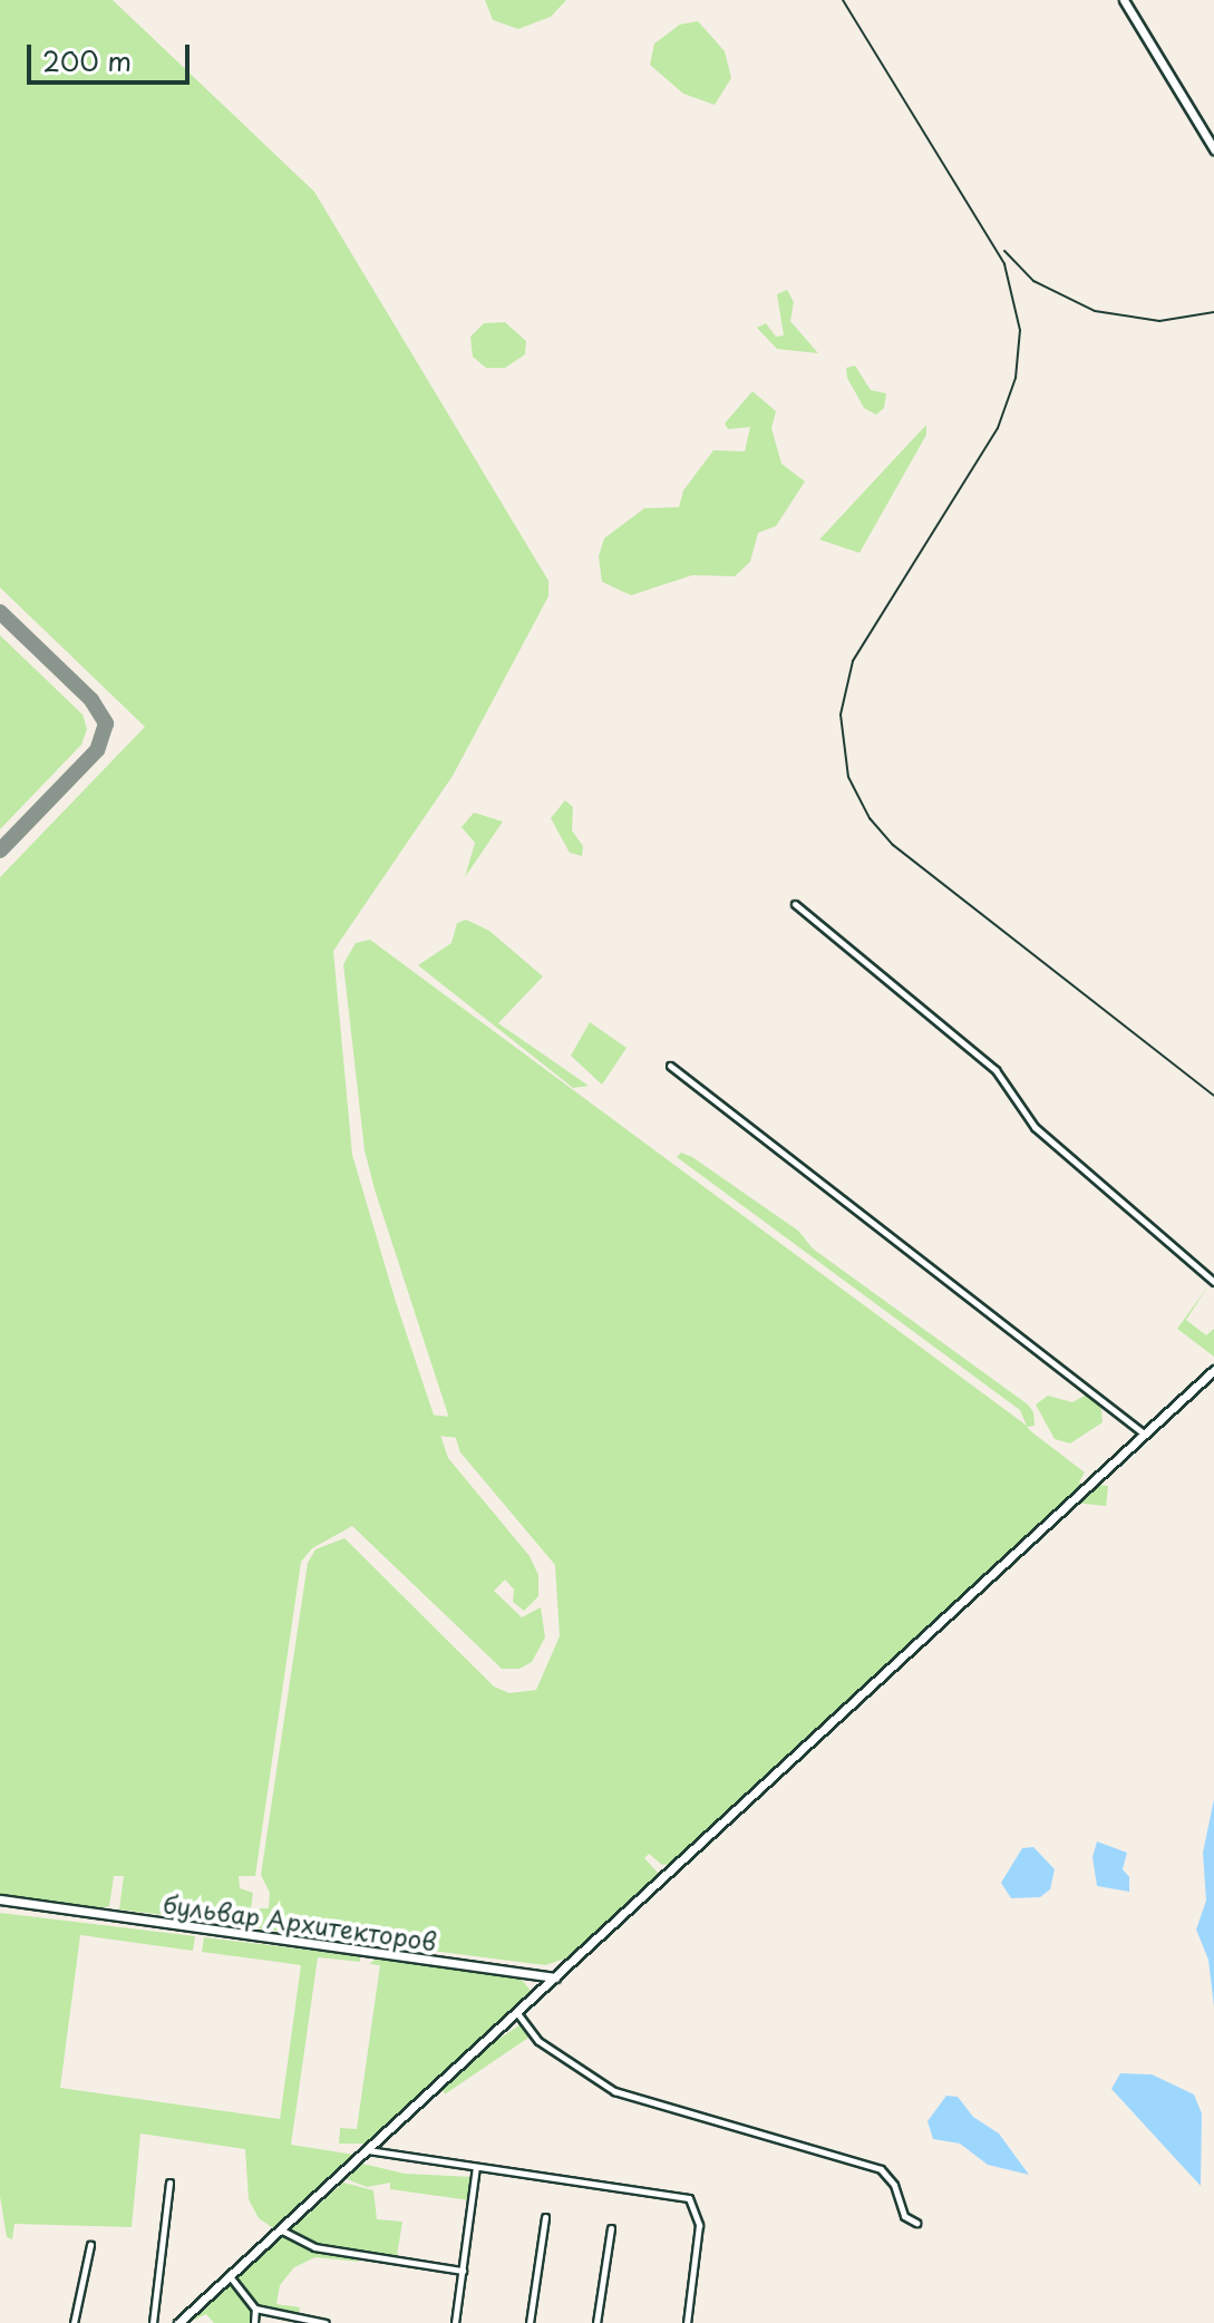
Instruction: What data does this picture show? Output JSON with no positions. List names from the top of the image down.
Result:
{
  "streets": {
    "main road": ["бульвар Архитекторов"]
  },
  "scale_bar": "200 m"
}
